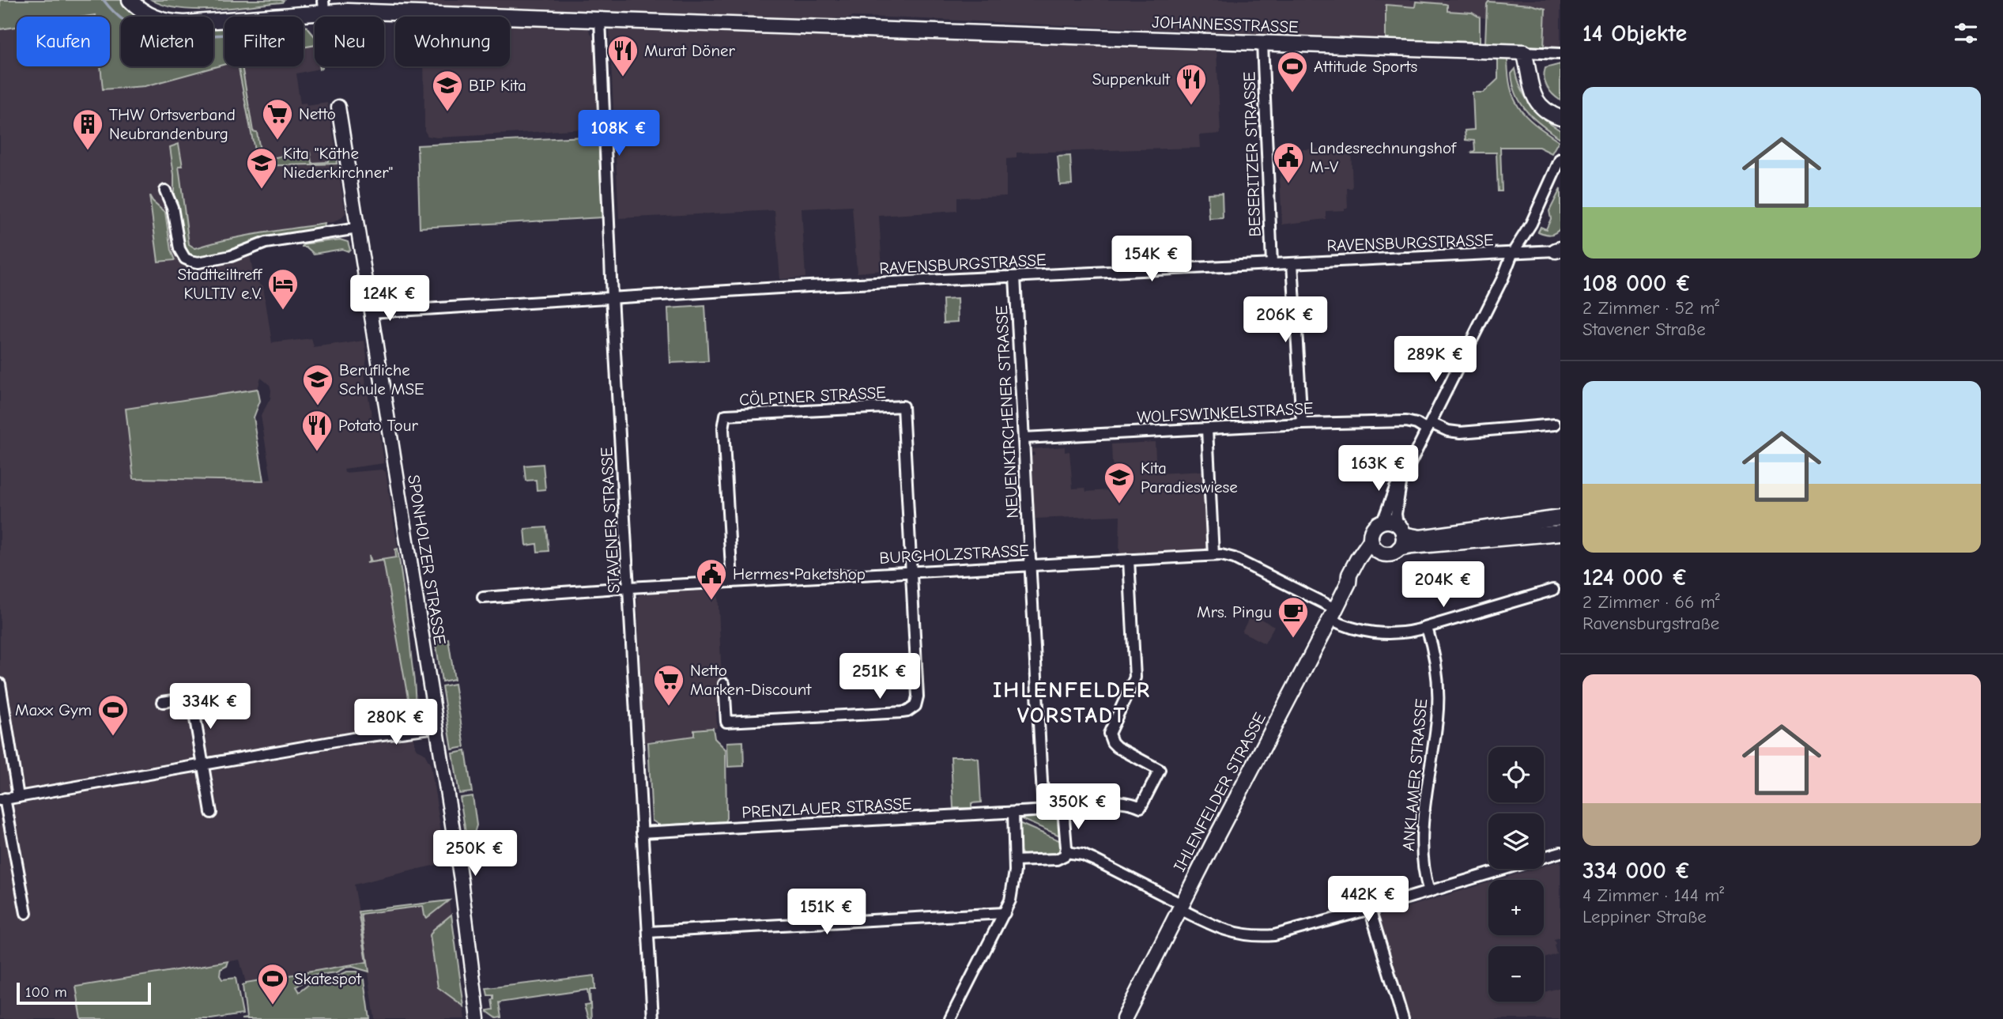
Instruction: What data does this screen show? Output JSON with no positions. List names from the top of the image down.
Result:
{
  "streets": {
    "main road": ["JOHANNESSTRASSE", "IHLENFELDER STRASSE"],
    "street": [
      "BESERITZER STRASSE",
      "RAVENSBURGSTRASSE",
      "CÖLPINER STRASSE",
      "NEUENKIRCHENER STRASSE",
      "WOLFSWINKELSTRASSE",
      "STAVENER STRASSE",
      "BURGHOLZSTRASSE",
      "SPONHOLZER STRASSE",
      "ANKLAMER STRASSE",
      "PRENZLAUER STRASSE"
    ]
  },
  "crossings": [
    ["JOHANNESSTRASSE", "BESERITZER STRASSE"],
    ["JOHANNESSTRASSE", "STAVENER STRASSE"],
    ["BESERITZER STRASSE", "RAVENSBURGSTRASSE"],
    ["RAVENSBURGSTRASSE", "NEUENKIRCHENER STRASSE"],
    ["RAVENSBURGSTRASSE", "STAVENER STRASSE"],
    ["RAVENSBURGSTRASSE", "SPONHOLZER STRASSE"],
    ["RAVENSBURGSTRASSE", "IHLENFELDER STRASSE"],
    ["CÖLPINER STRASSE", "BURGHOLZSTRASSE"],
    ["NEUENKIRCHENER STRASSE", "WOLFSWINKELSTRASSE"],
    ["NEUENKIRCHENER STRASSE", "BURGHOLZSTRASSE"],
    ["NEUENKIRCHENER STRASSE", "PRENZLAUER STRASSE"],
    ["WOLFSWINKELSTRASSE", "IHLENFELDER STRASSE"],
    ["STAVENER STRASSE", "BURGHOLZSTRASSE"],
    ["STAVENER STRASSE", "PRENZLAUER STRASSE"],
    ["BURGHOLZSTRASSE", "ANKLAMER STRASSE"],
    ["BURGHOLZSTRASSE", "IHLENFELDER STRASSE"]
  ],
  "districts": ["IHLENFELDER VORSTADT"],
  "places": {
    "restaurant": ["Murat Döner", "Suppenkult", "Potato Tour"],
    "sports": ["Attitude Sports", "Maxx Gym", "Skatespot"],
    "school or university": [
      "BIP Kita",
      "Kita \"Käthe Niederkirchner\"",
      "Berufliche Schule MSE",
      "Kita Paradieswiese"
    ],
    "supermarket": ["Netto", "Netto Marken-Discount"],
    "building": ["THW Ortsverband Neubrandenburg"],
    "public building": ["Landesrechnungshof M-V", "Hermes Paketshop"],
    "hotel": ["Stadtteiltreff KULTIV e.V."],
    "cafe": ["Mrs. Pingu"]
  },
  "scale_bar": "100 m",
  "page": {
    "heading": "14 Objekte",
    "chip": [
      "Kaufen",
      "Mieten",
      "Filter",
      "Neu",
      "Wohnung"
    ],
    "list": [
      {
        "name": "108 000 €",
        "note": "2 Zimmer · 52 m² · Stavener Straße"
      },
      {
        "name": "124 000 €",
        "note": "2 Zimmer · 66 m² · Ravensburgstraße"
      },
      {
        "name": "334 000 €",
        "note": "4 Zimmer · 144 m² · Leppiner Straße"
      }
    ],
    "price": [
      "108K €",
      "154K €",
      "124K €",
      "206K €",
      "289K €",
      "163K €",
      "204K €",
      "251K €",
      "334K €",
      "280K €",
      "350K €",
      "250K €",
      "442K €",
      "151K €"
    ],
    "map_buttons": ["+", "−"],
    "scale": "100 m"
  }
}
